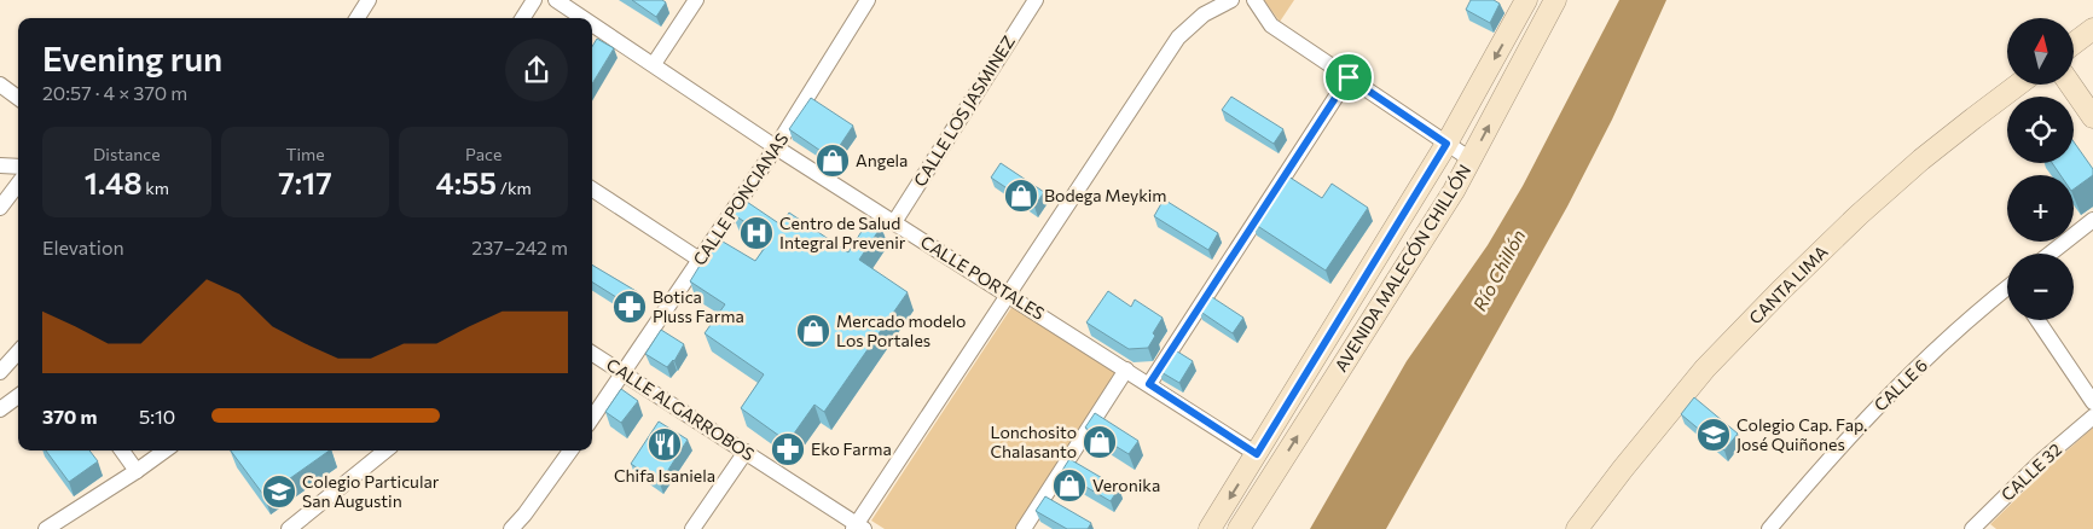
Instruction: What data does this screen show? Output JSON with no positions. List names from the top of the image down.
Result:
{
  "streets": {
    "main road": ["AVENIDA MALECÓN CHILLÓN", "CANTA LIMA"],
    "street": [
      "CALLE LOS JASMINEZ",
      "CALLE PONCIANAS",
      "CALLE PORTALES",
      "CALLE 6",
      "CALLE ALGARROBOS",
      "CALLE 32"
    ]
  },
  "crossings": [
    ["CALLE LOS JASMINEZ", "CALLE PORTALES"],
    ["CALLE PONCIANAS", "CALLE PORTALES"],
    ["CALLE PONCIANAS", "CALLE ALGARROBOS"],
    ["AVENIDA MALECÓN CHILLÓN", "CALLE PORTALES"]
  ],
  "water": ["Río Chillón"],
  "places": {
    "shop": [
      "Angela",
      "Bodega Meykim",
      "Mercado modelo Los Portales",
      "Lonchosito Chalasanto",
      "Veronika"
    ],
    "hospital": ["Centro de Salud Integral Prevenir"],
    "pharmacy": ["Botica Pluss Farma", "Eko Farma"],
    "school or university": ["Colegio Cap. Fap. José Quiñones", "Colegio Particular San Augustin"],
    "restaurant": ["Chifa Isaniela"]
  },
  "north": "top",
  "page": {
    "map_buttons": ["+", "−"],
    "heading": ["Evening run", "20:57 · 4 × 370 m"],
    "stats": [
      ["Distance", "1.48 km"],
      ["Time", "7:17"],
      ["Pace", "4:55 /km"]
    ],
    "chart": ["Elevation", "237–242 m"],
    "list": [
      {
        "name": "370 m",
        "note": "5:10"
      }
    ]
  }
}
